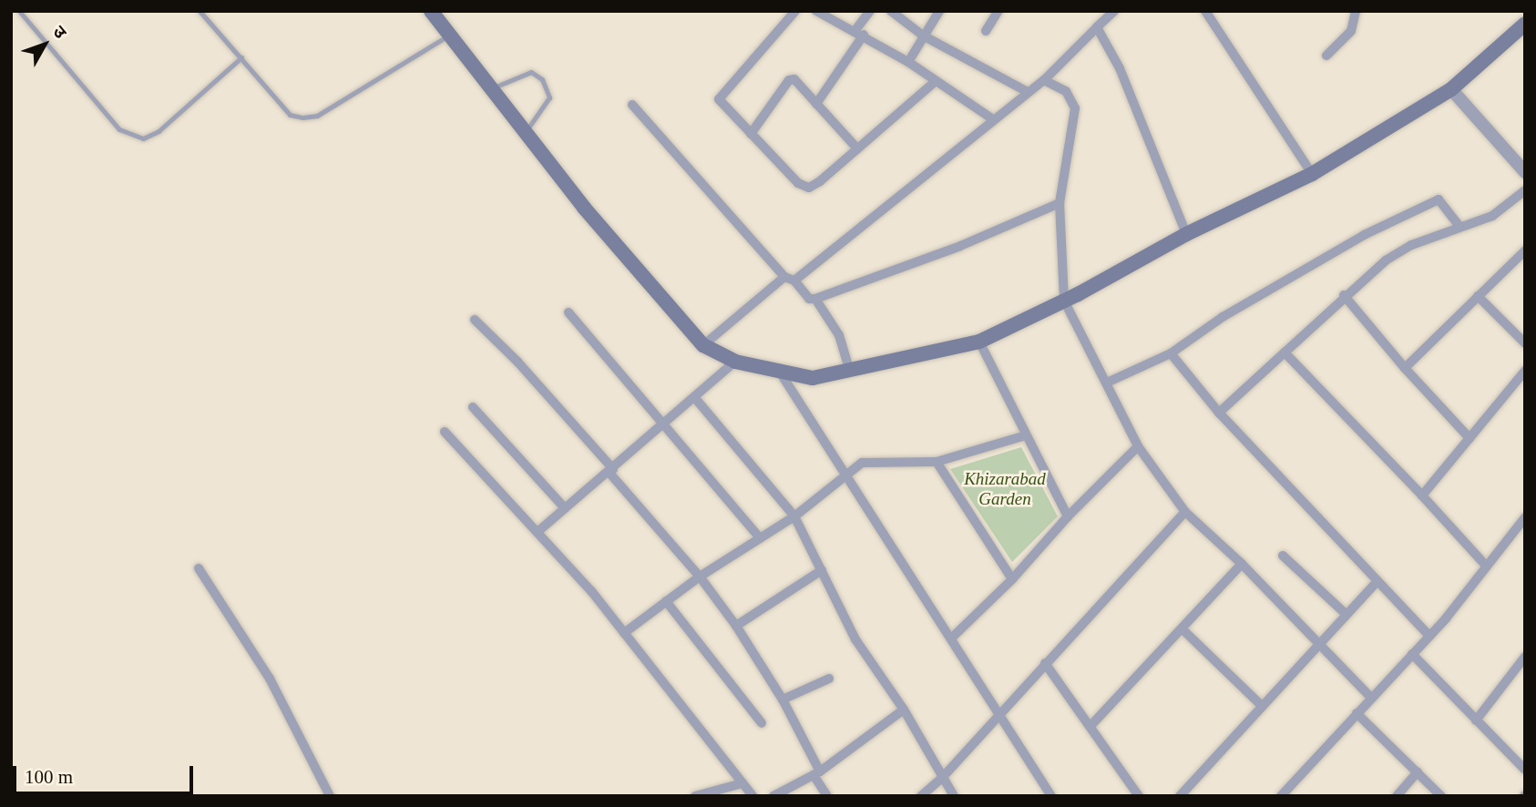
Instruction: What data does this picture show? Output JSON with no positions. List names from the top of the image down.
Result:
{
  "parks": ["Khizarabad Garden"],
  "scale_bar": "100 m",
  "north": "top right"
}
